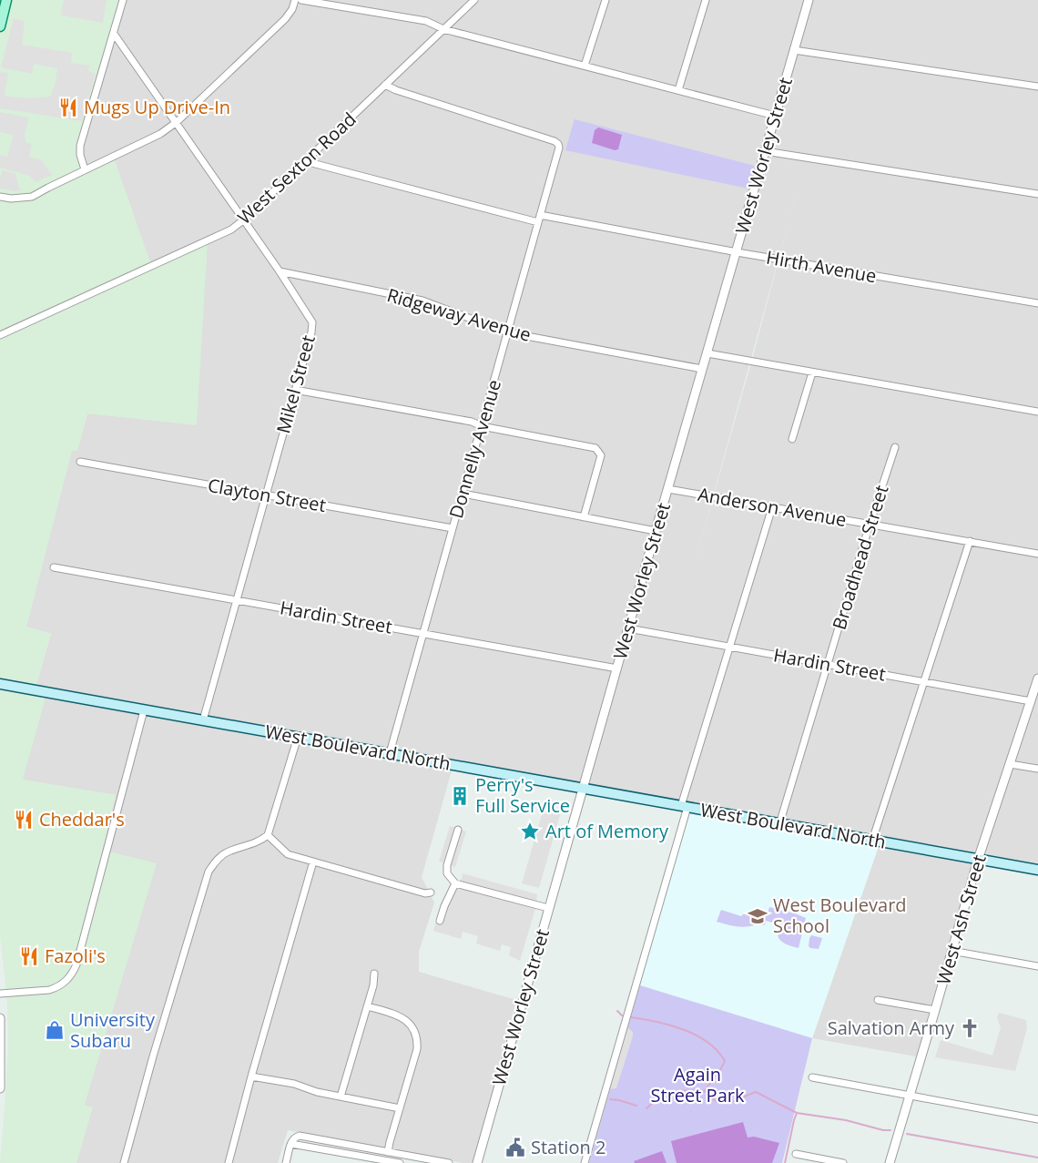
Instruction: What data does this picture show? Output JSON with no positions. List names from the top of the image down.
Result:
{
  "streets": {
    "main road": ["West Boulevard North"],
    "street": [
      "West Worley Street",
      "West Sexton Road",
      "Hirth Avenue",
      "Ridgeway Avenue",
      "Mikel Street",
      "Donnelly Avenue",
      "Clayton Street",
      "Anderson Avenue",
      "Broadhead Street",
      "Hardin Street",
      "West Ash Street"
    ]
  },
  "crossings": [
    ["West Worley Street", "Hirth Avenue"],
    ["West Worley Street", "Ridgeway Avenue"],
    ["West Worley Street", "Anderson Avenue"],
    ["West Worley Street", "Hardin Street"],
    ["West Worley Street", "West Boulevard North"],
    ["West Sexton Road", "Hirth Avenue"],
    ["West Sexton Road", "Mikel Street"],
    ["West Sexton Road", "Donnelly Avenue"],
    ["Hirth Avenue", "Donnelly Avenue"],
    ["Ridgeway Avenue", "Mikel Street"],
    ["Ridgeway Avenue", "Donnelly Avenue"],
    ["Mikel Street", "Clayton Street"],
    ["Mikel Street", "Hardin Street"],
    ["Mikel Street", "West Boulevard North"],
    ["Donnelly Avenue", "Clayton Street"],
    ["Donnelly Avenue", "Hardin Street"],
    ["Donnelly Avenue", "West Boulevard North"],
    ["Anderson Avenue", "Broadhead Street"],
    ["Broadhead Street", "Hardin Street"],
    ["Broadhead Street", "West Boulevard North"],
    ["Hardin Street", "West Ash Street"],
    ["West Boulevard North", "West Ash Street"]
  ],
  "parks": ["Again Street Park"],
  "places": {
    "restaurant": ["Mugs Up Drive-In", "Cheddar's", "Fazoli's"],
    "building": ["Perry's Full Service"],
    "place": ["Art of Memory"],
    "school or university": ["West Boulevard School"],
    "church": ["Salvation Army"],
    "shop": ["University Subaru"],
    "public building": ["Station 2"]
  }
}
